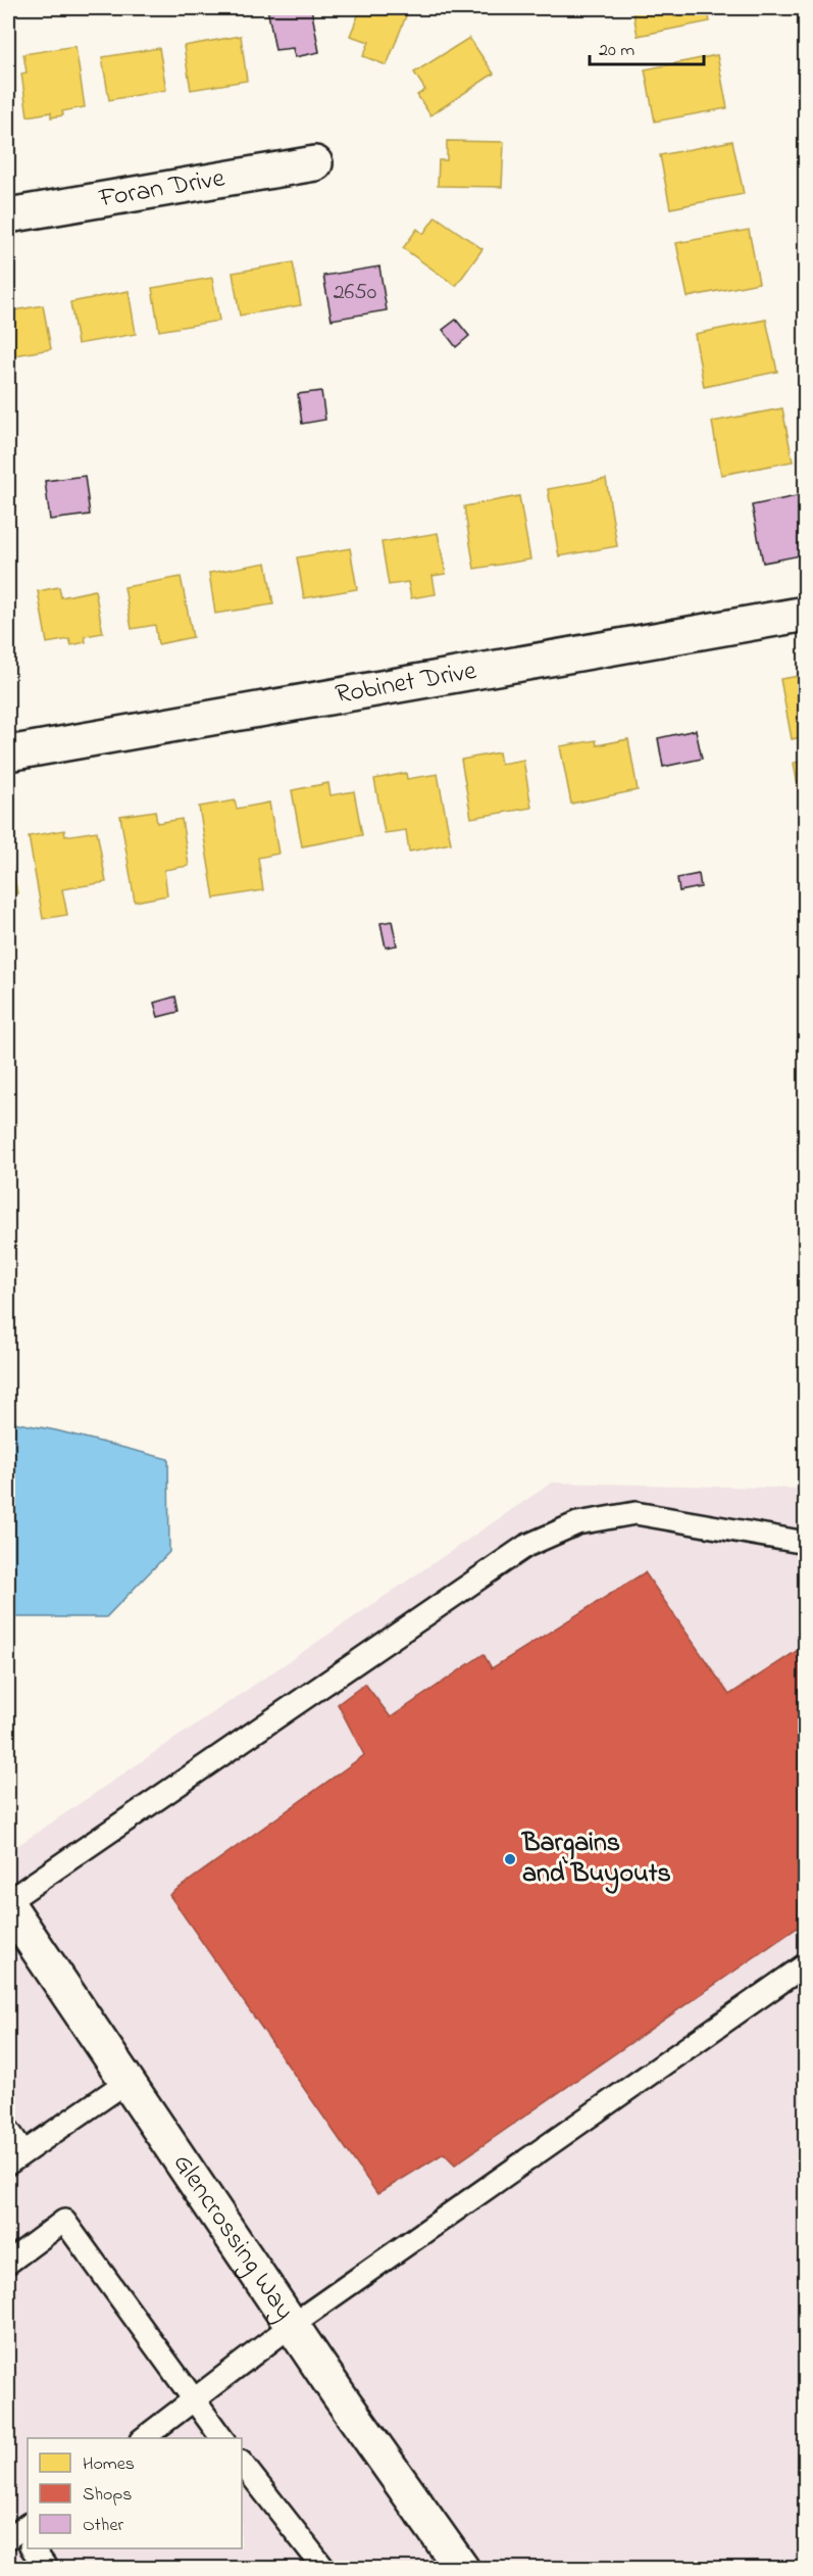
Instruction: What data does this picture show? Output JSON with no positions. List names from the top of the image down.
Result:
{
  "streets": {
    "street": ["Foran Drive", "Robinet Drive", "Glencrossing Way"]
  },
  "places": ["Bargains and Buyouts"],
  "house_numbers": ["2650"],
  "legend": ["Homes", "Shops", "Other"],
  "scale_bar": "20 m"
}
